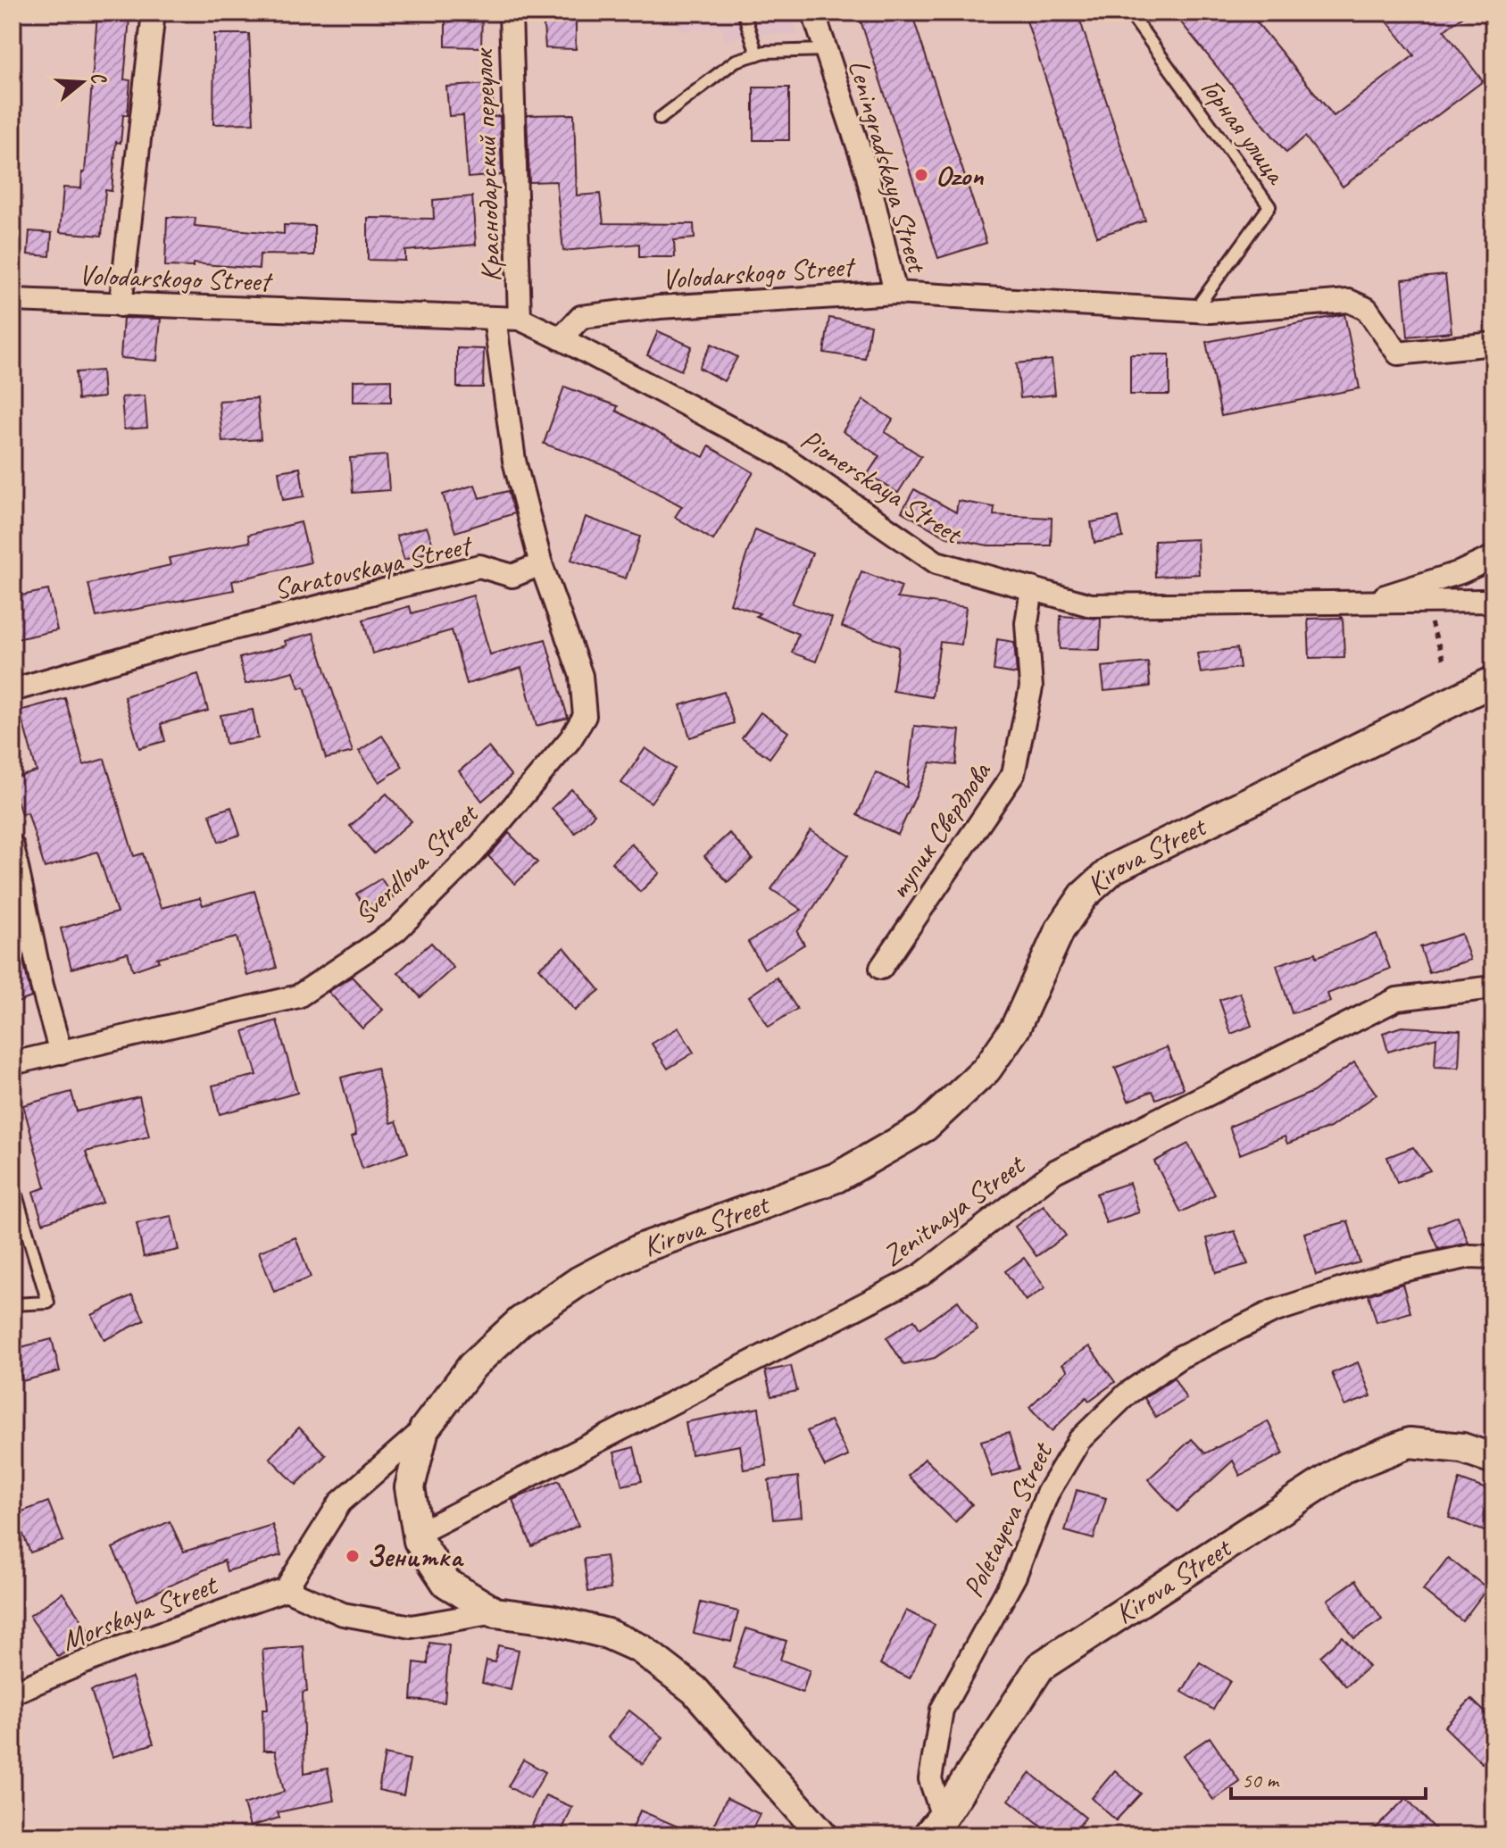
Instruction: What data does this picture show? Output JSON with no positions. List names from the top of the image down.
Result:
{
  "streets": {
    "main road": ["Kirova Street"],
    "street": [
      "Leningradskaya Street",
      "Краснодарский переулок",
      "Volodarskogo Street",
      "Pionerskaya Street",
      "Saratovskaya Street",
      "тупик Свердлова",
      "Sverdlova Street",
      "Zenitnaya Street",
      "Poletayeva Street",
      "Morskaya Street"
    ],
    "lane": ["Горная улица"]
  },
  "crossings": [
    ["Горная улица", "Volodarskogo Street"],
    ["Leningradskaya Street", "Volodarskogo Street"],
    ["Краснодарский переулок", "Volodarskogo Street"],
    ["Volodarskogo Street", "Pionerskaya Street"],
    ["Pionerskaya Street", "тупик Свердлова"],
    ["Saratovskaya Street", "Sverdlova Street"],
    ["Kirova Street", "Zenitnaya Street"],
    ["Kirova Street", "Poletayeva Street"]
  ],
  "places": ["Ozon", "Зенитка"],
  "scale_bar": "50 m",
  "north": "right"
}
